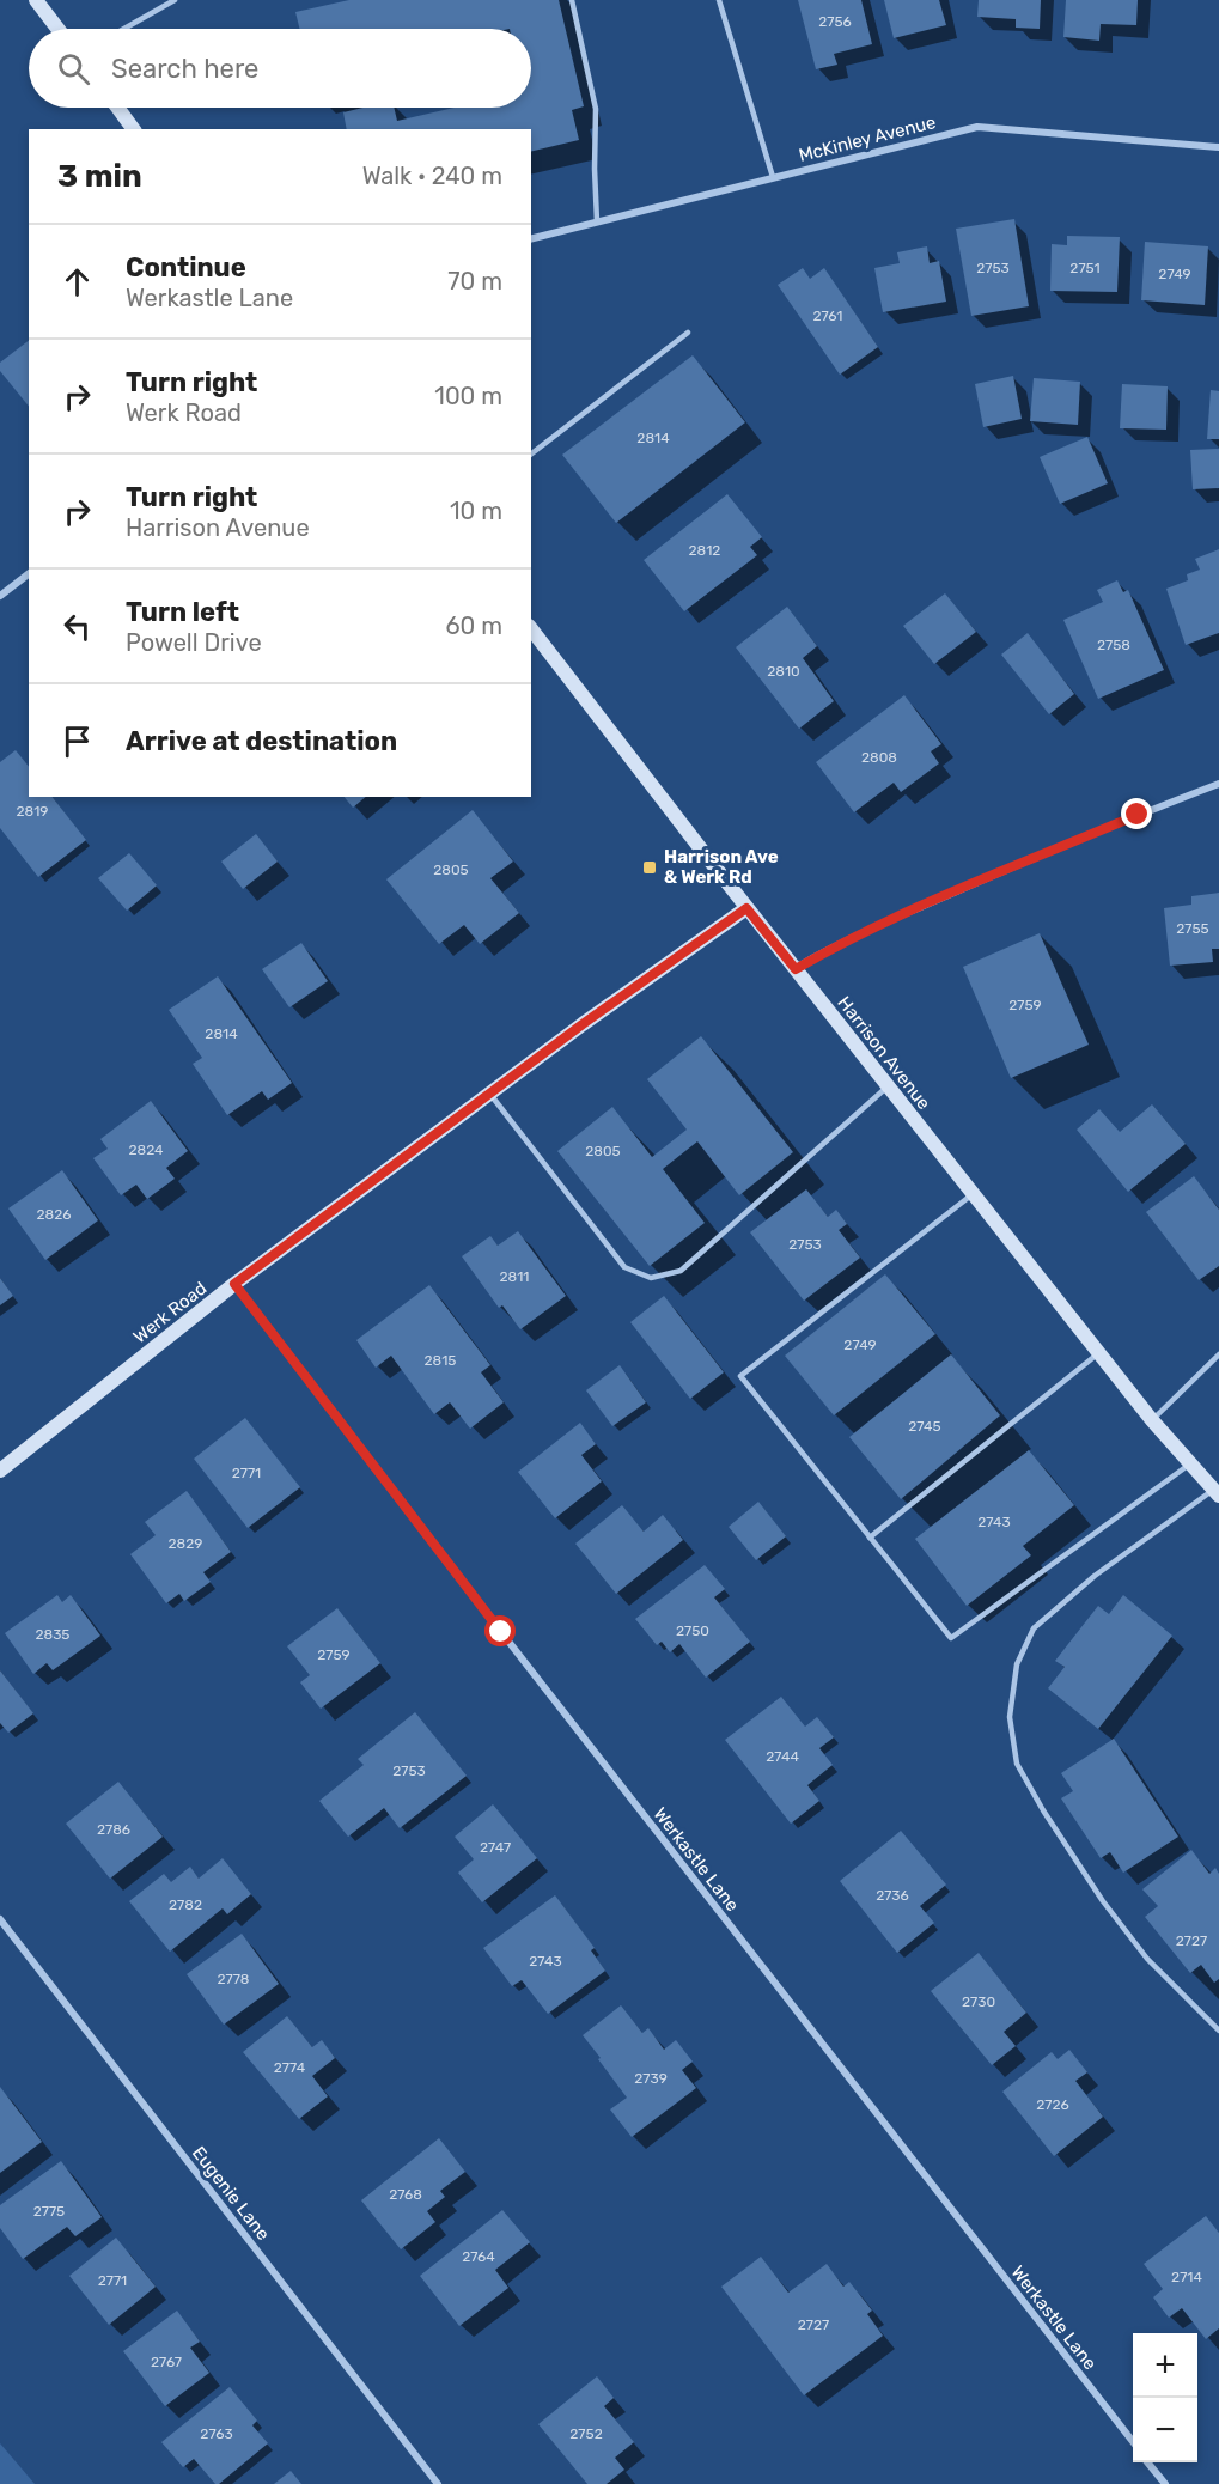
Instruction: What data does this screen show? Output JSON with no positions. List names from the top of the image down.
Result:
{
  "streets": {
    "main road": ["Harrison Avenue", "Werk Road"],
    "street": ["McKinley Avenue", "Werkastle Lane", "Eugenie Lane"]
  },
  "crossings": [
    ["Harrison Avenue", "Werk Road"],
    ["Werk Road", "Werkastle Lane"]
  ],
  "places": {
    "transit": ["Harrison Ave & Werk Rd"]
  },
  "house_numbers": [
    "2756",
    "2753",
    "2751",
    "2749",
    "2761",
    "2814",
    "2812",
    "2758",
    "2810",
    "2808",
    "2819",
    "2805",
    "2755",
    "2759",
    "2814",
    "2824",
    "2805",
    "2826",
    "2753",
    "2811",
    "2749",
    "2815",
    "2745",
    "2771",
    "2743",
    "2829",
    "2750",
    "2835",
    "2759",
    "2744",
    "2753",
    "2786",
    "2747",
    "2736",
    "2782",
    "2727",
    "2743",
    "2778",
    "2730",
    "2774",
    "2739",
    "2726",
    "2768",
    "2775",
    "2764",
    "2714",
    "2771",
    "2727",
    "2767",
    "2763",
    "2752"
  ],
  "page": {
    "search": "Search here",
    "heading": ["3 min", "Walk · 240 m"],
    "list": [
      ["Continue", "Werkastle Lane", "70 m"],
      ["Turn right", "Werk Road", "100 m"],
      ["Turn right", "Harrison Avenue", "10 m"],
      ["Turn left", "Powell Drive", "60 m"],
      "Arrive at destination"
    ],
    "map_buttons": ["+", "−"]
  }
}
